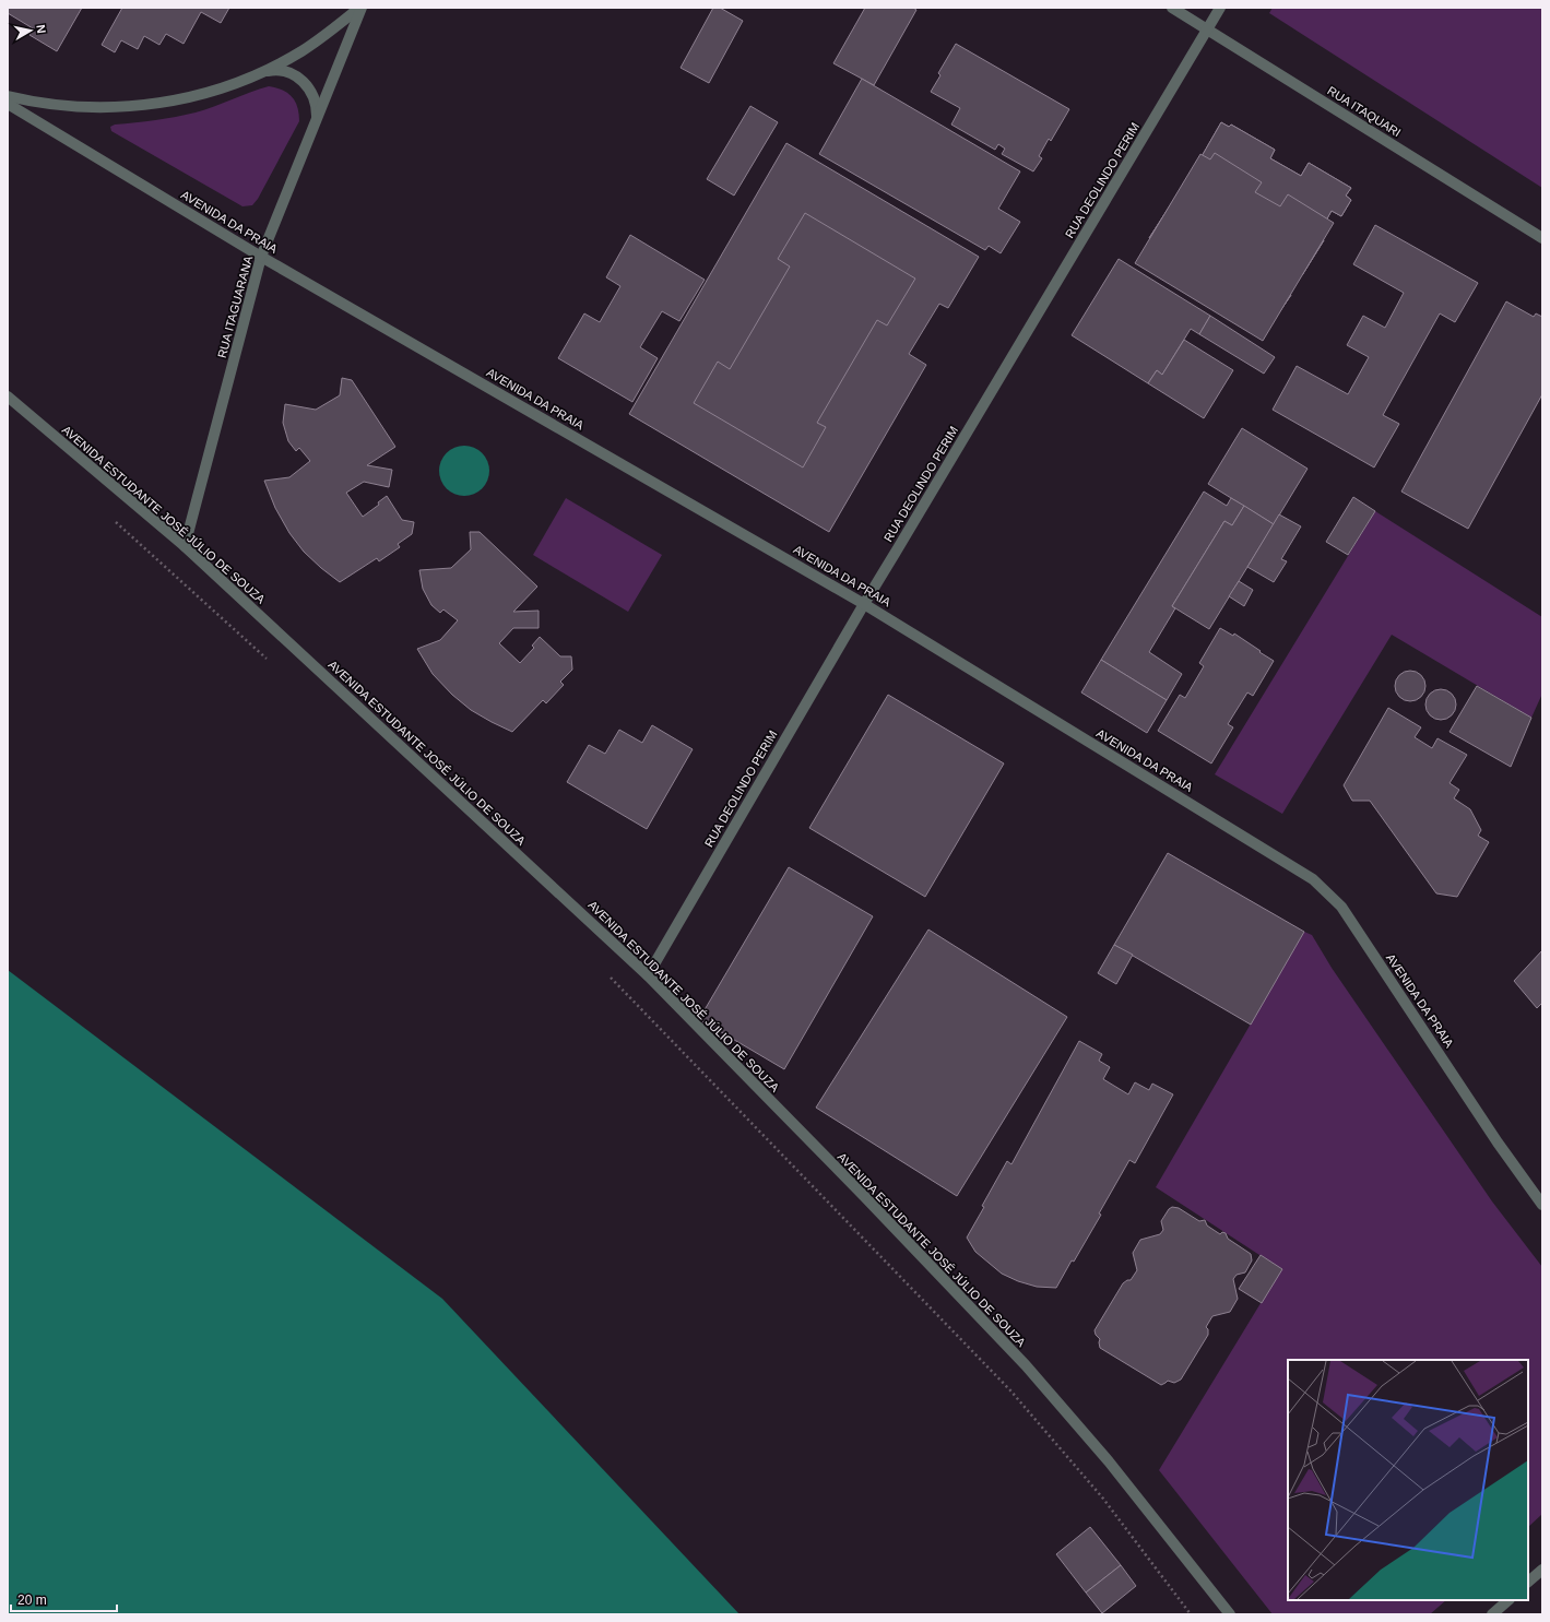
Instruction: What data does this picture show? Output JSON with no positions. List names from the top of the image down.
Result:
{
  "streets": {
    "street": [
      "RUA ITAQUARI",
      "RUA DEOLINDO PERIM",
      "AVENIDA DA PRAIA",
      "RUA ITAGUARANA",
      "AVENIDA ESTUDANTE JOSÉ JÚLIO DE SOUZA"
    ]
  },
  "crossings": [
    ["RUA ITAQUARI", "RUA DEOLINDO PERIM"],
    ["RUA DEOLINDO PERIM", "AVENIDA DA PRAIA"],
    ["RUA DEOLINDO PERIM", "AVENIDA ESTUDANTE JOSÉ JÚLIO DE SOUZA"],
    ["AVENIDA DA PRAIA", "RUA ITAGUARANA"],
    ["RUA ITAGUARANA", "AVENIDA ESTUDANTE JOSÉ JÚLIO DE SOUZA"]
  ],
  "scale_bar": "20 m",
  "north": "right"
}
